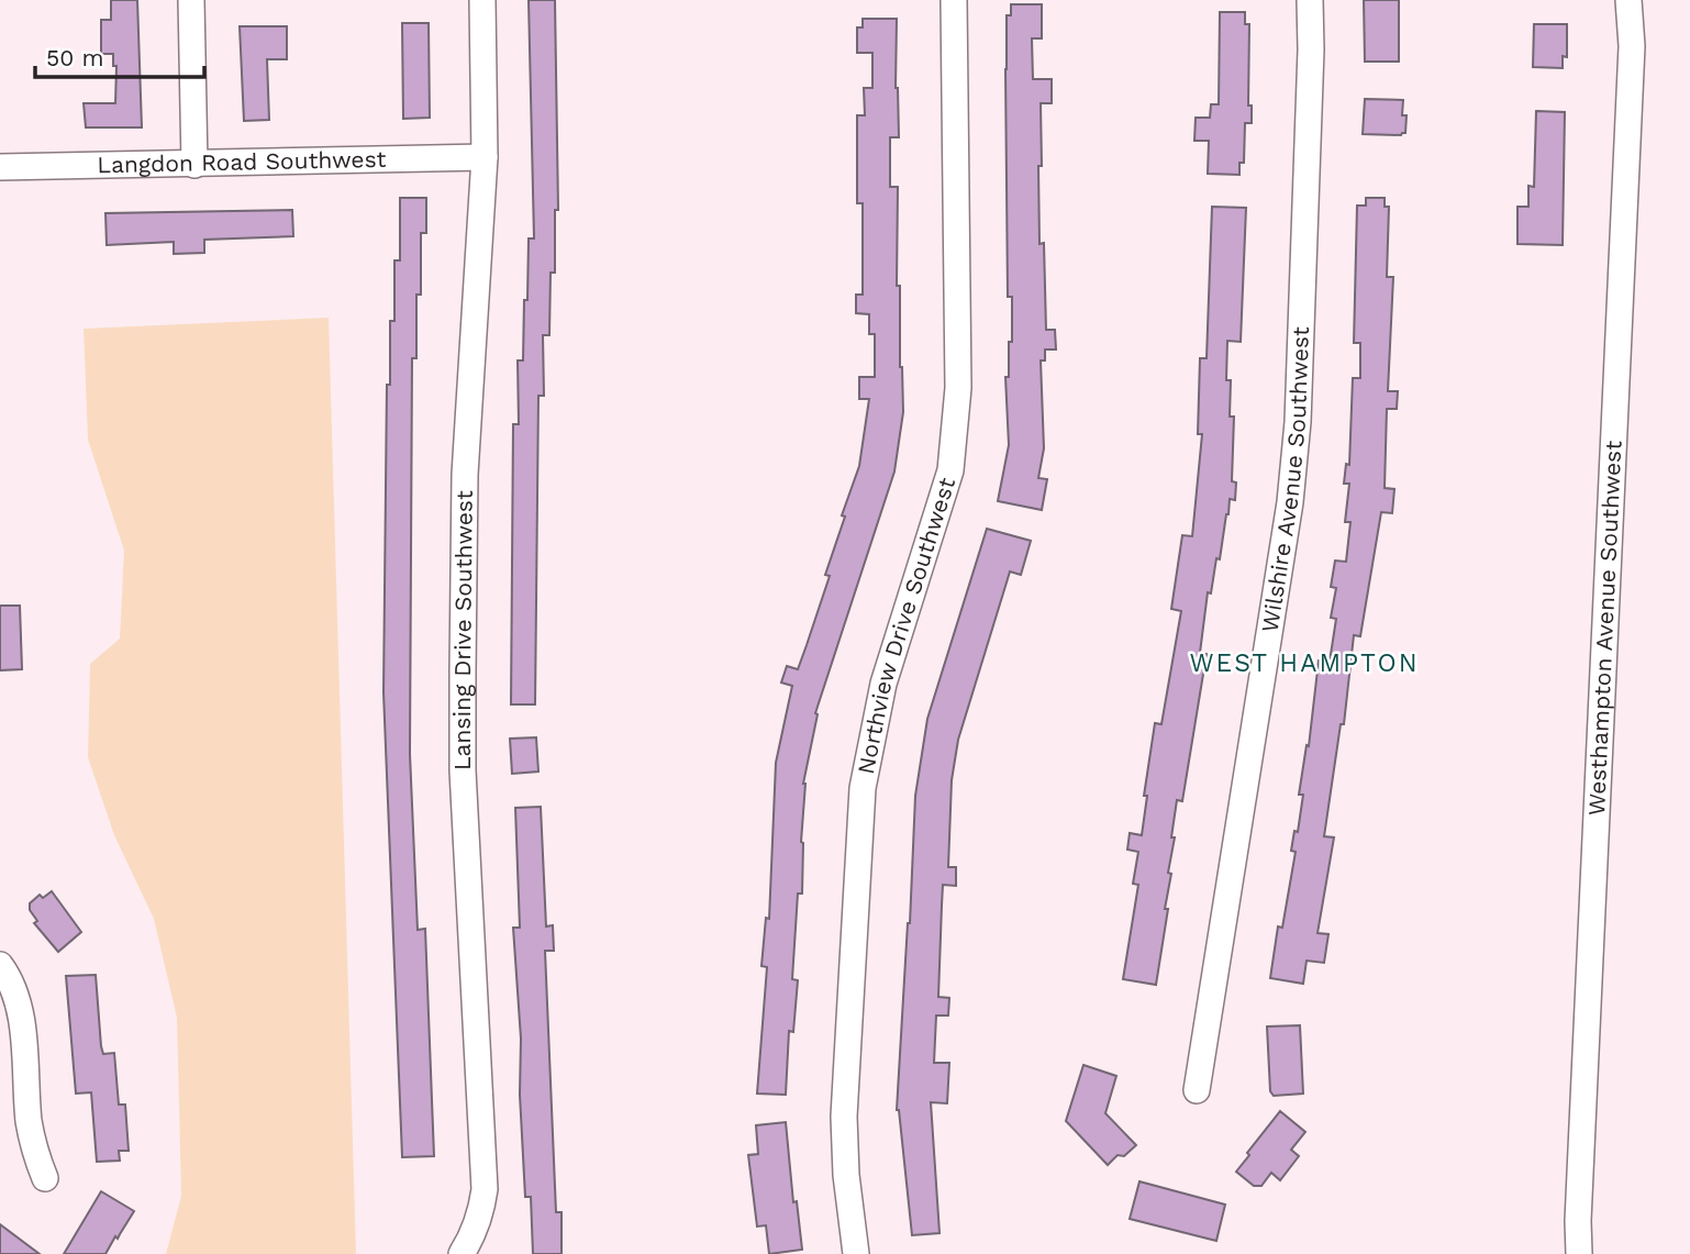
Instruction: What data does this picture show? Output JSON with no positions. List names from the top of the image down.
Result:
{
  "streets": {
    "street": [
      "Langdon Road Southwest",
      "Wilshire Avenue Southwest",
      "Northview Drive Southwest",
      "Westhampton Avenue Southwest",
      "Lansing Drive Southwest"
    ]
  },
  "crossings": [
    ["Langdon Road Southwest", "Lansing Drive Southwest"]
  ],
  "districts": ["WEST HAMPTON"],
  "scale_bar": "50 m"
}
